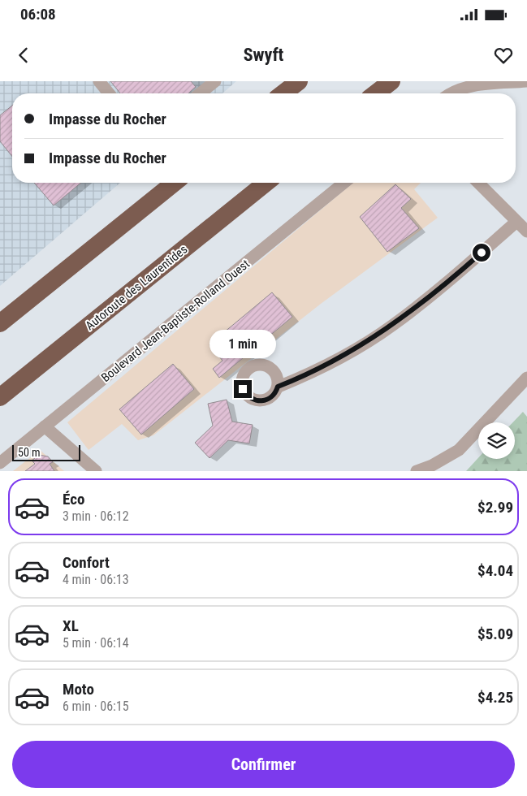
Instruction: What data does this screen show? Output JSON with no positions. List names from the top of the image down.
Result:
{
  "streets": {
    "highway": ["Autoroute des Laurentides"],
    "street": ["Boulevard Jean-Baptiste-Rolland Ouest"]
  },
  "scale_bar": "50 m",
  "page": {
    "status": "06:08",
    "header": "Swyft",
    "banner": ["Impasse du Rocher", "Impasse du Rocher"],
    "bubble": "1 min",
    "scale": "50 m",
    "list": [
      {
        "name": "Éco",
        "note": "3 min · 06:12",
        "value": "$2.99"
      },
      {
        "name": "Confort",
        "note": "4 min · 06:13",
        "value": "$4.04"
      },
      {
        "name": "XL",
        "note": "5 min · 06:14",
        "value": "$5.09"
      },
      {
        "name": "Moto",
        "note": "6 min · 06:15",
        "value": "$4.25"
      }
    ],
    "buttons": "Confirmer"
  }
}
